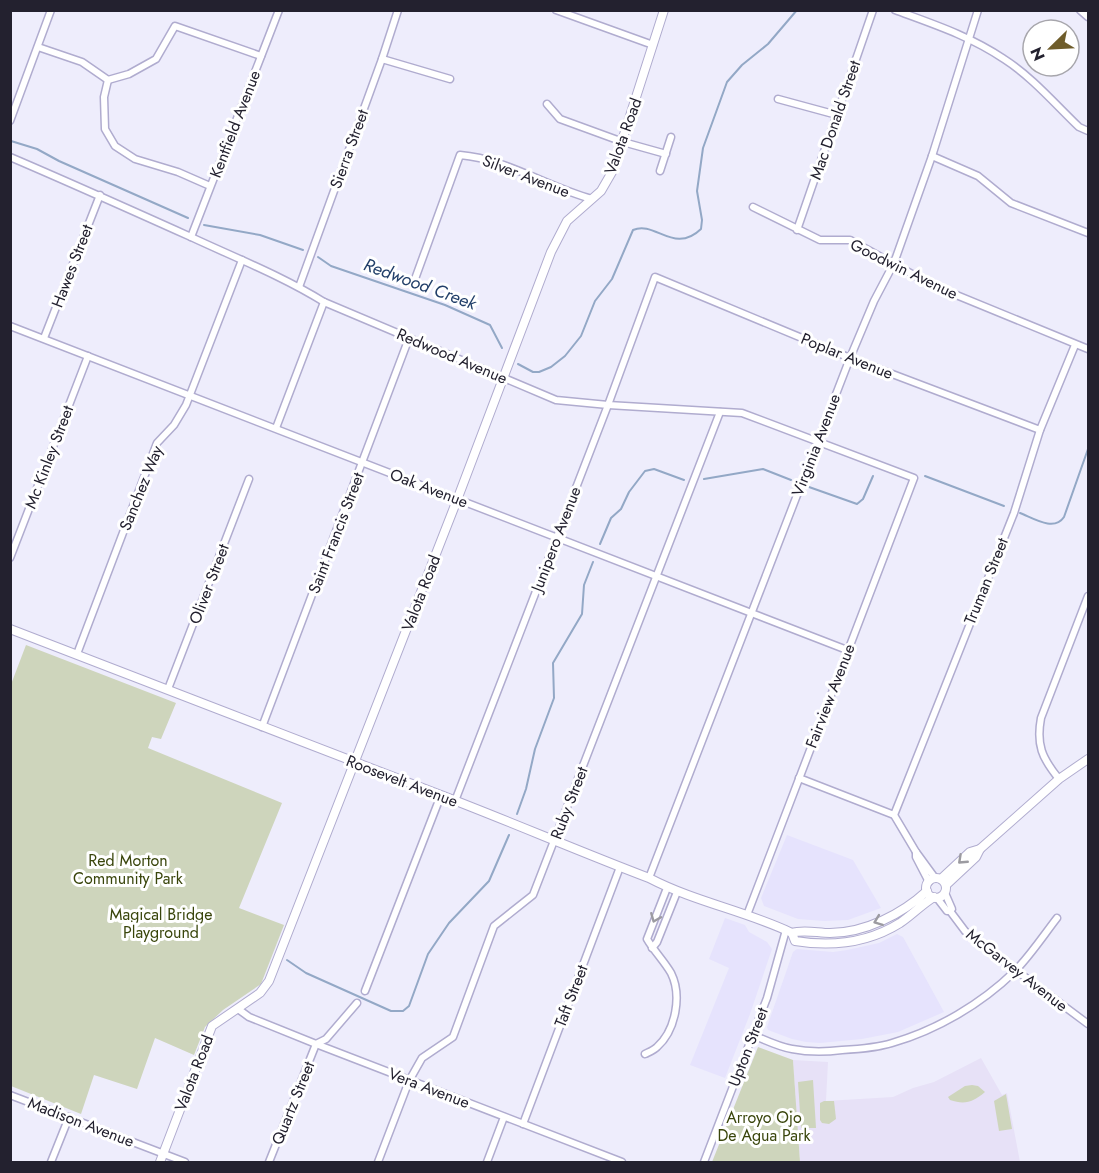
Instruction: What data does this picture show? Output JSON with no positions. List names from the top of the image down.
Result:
{
  "streets": {
    "street": [
      "Mac Donald Street",
      "Kentfield Avenue",
      "Valota Road",
      "Sierra Street",
      "Silver Avenue",
      "Hawes Street",
      "Goodwin Avenue",
      "Redwood Avenue",
      "Poplar Avenue",
      "Virginia Avenue",
      "Mc Kinley Street",
      "Sanchez Way",
      "Oak Avenue",
      "Saint Francis Street",
      "Junipero Avenue",
      "Truman Street",
      "Oliver Street",
      "Fairview Avenue",
      "Roosevelt Avenue",
      "Ruby Street",
      "McGarvey Avenue",
      "Taft Street",
      "Upton Street",
      "Vera Avenue",
      "Quartz Street",
      "Madison Avenue"
    ]
  },
  "crossings": [
    ["Mac Donald Street", "Goodwin Avenue"],
    ["Kentfield Avenue", "Redwood Avenue"],
    ["Valota Road", "Silver Avenue"],
    ["Valota Road", "Redwood Avenue"],
    ["Valota Road", "Oak Avenue"],
    ["Valota Road", "Roosevelt Avenue"],
    ["Valota Road", "Vera Avenue"],
    ["Valota Road", "Madison Avenue"],
    ["Sierra Street", "Redwood Avenue"],
    ["Hawes Street", "Redwood Avenue"],
    ["Hawes Street", "Oak Avenue"],
    ["Goodwin Avenue", "Virginia Avenue"],
    ["Goodwin Avenue", "Truman Street"],
    ["Redwood Avenue", "Virginia Avenue"],
    ["Redwood Avenue", "Sanchez Way"],
    ["Redwood Avenue", "Saint Francis Street"],
    ["Redwood Avenue", "Junipero Avenue"],
    ["Redwood Avenue", "Fairview Avenue"],
    ["Redwood Avenue", "Ruby Street"],
    ["Poplar Avenue", "Virginia Avenue"],
    ["Poplar Avenue", "Junipero Avenue"],
    ["Poplar Avenue", "Truman Street"],
    ["Virginia Avenue", "Oak Avenue"],
    ["Virginia Avenue", "Roosevelt Avenue"],
    ["Mc Kinley Street", "Oak Avenue"],
    ["Sanchez Way", "Oak Avenue"],
    ["Sanchez Way", "Roosevelt Avenue"],
    ["Oak Avenue", "Saint Francis Street"],
    ["Oak Avenue", "Junipero Avenue"],
    ["Oak Avenue", "Fairview Avenue"],
    ["Oak Avenue", "Ruby Street"],
    ["Saint Francis Street", "Roosevelt Avenue"],
    ["Junipero Avenue", "Roosevelt Avenue"],
    ["Truman Street", "McGarvey Avenue"],
    ["Oliver Street", "Roosevelt Avenue"],
    ["Fairview Avenue", "Roosevelt Avenue"],
    ["Roosevelt Avenue", "Ruby Street"],
    ["Roosevelt Avenue", "McGarvey Avenue"],
    ["Roosevelt Avenue", "Taft Street"],
    ["Roosevelt Avenue", "Upton Street"],
    ["Ruby Street", "Vera Avenue"],
    ["Taft Street", "Vera Avenue"],
    ["Vera Avenue", "Quartz Street"]
  ],
  "water": ["Redwood Creek"],
  "parks": ["Red Morton Community Park", "Magical Bridge Playground", "Arroyo Ojo De Agua Park"],
  "north": "bottom left"
}
